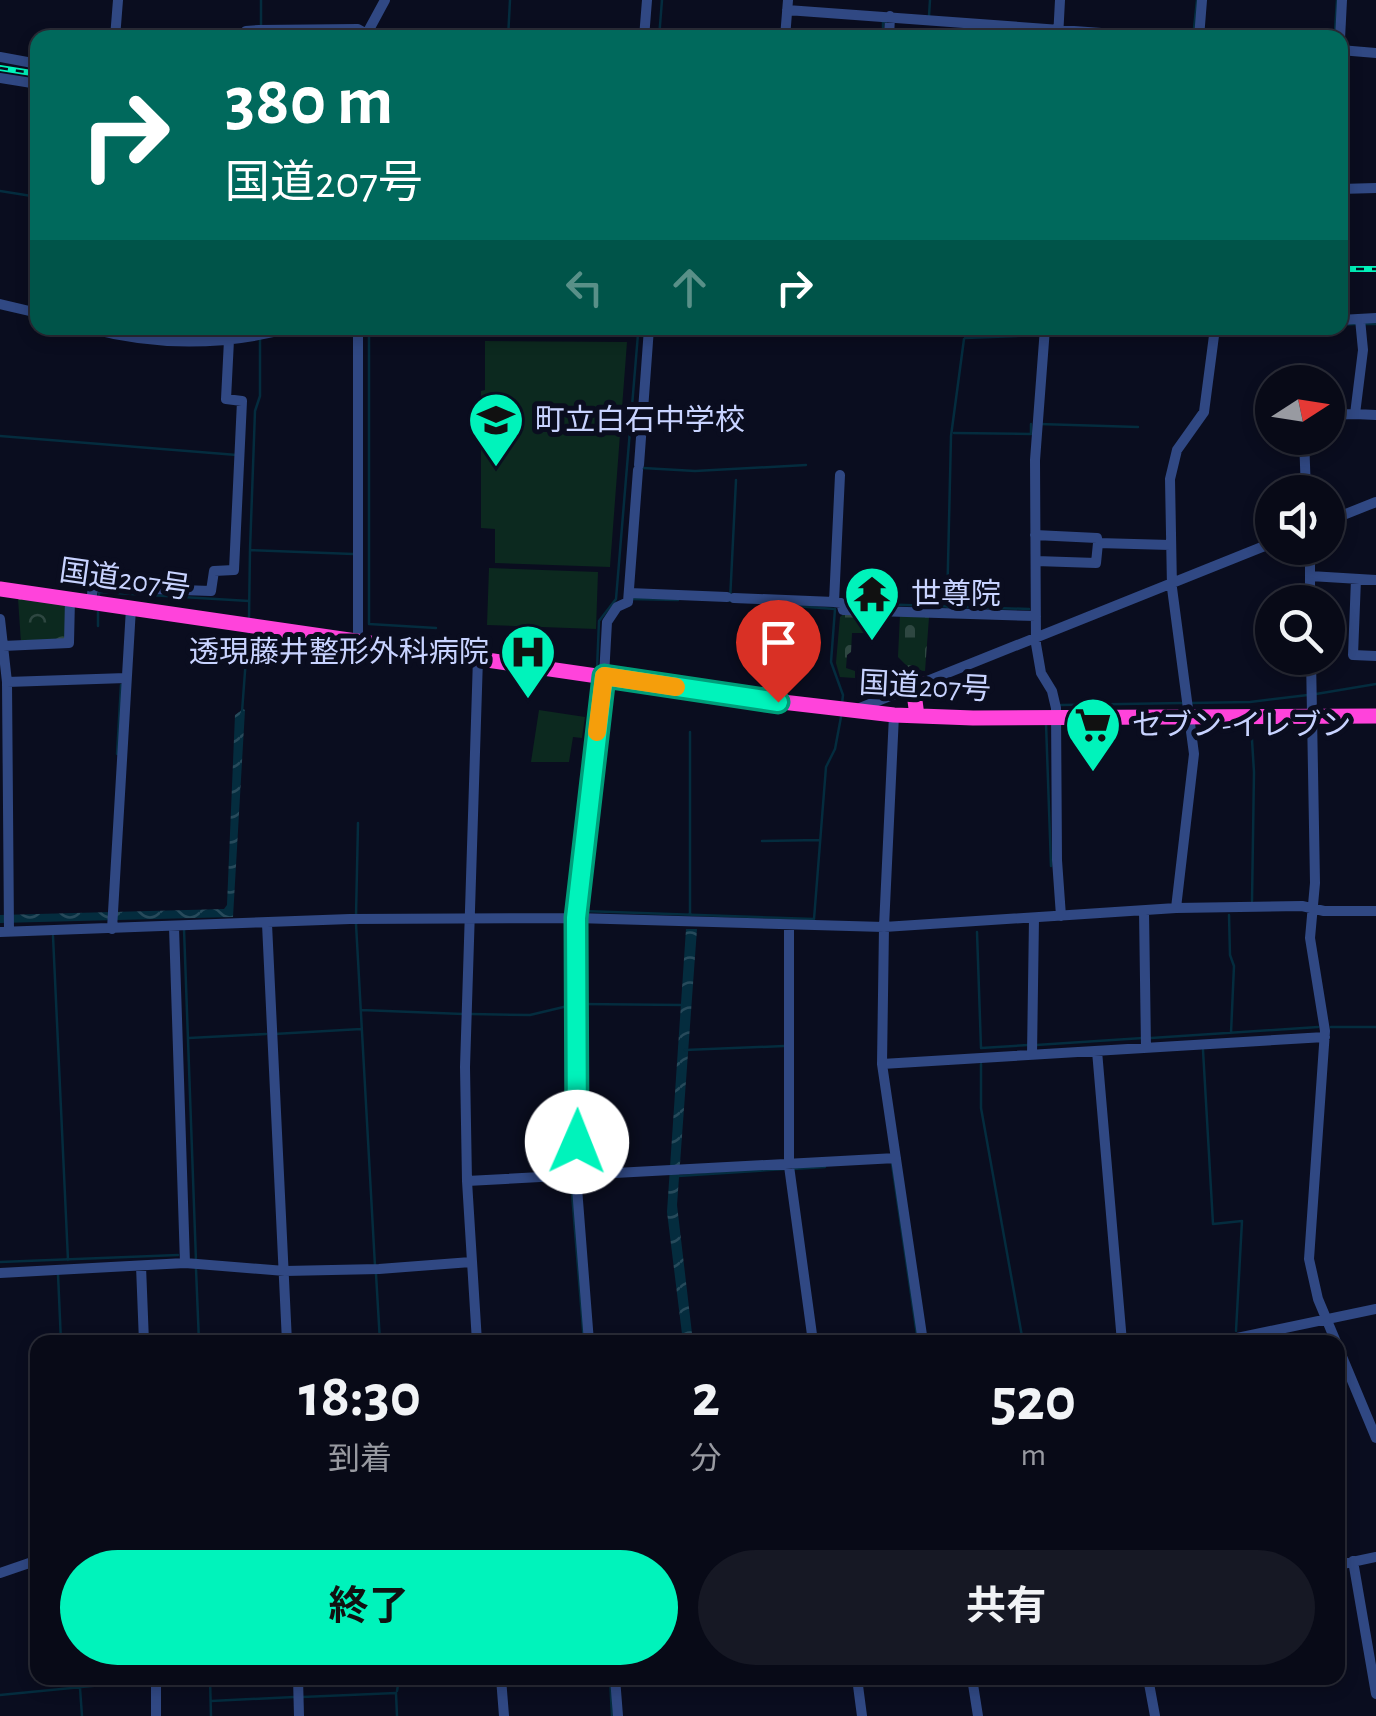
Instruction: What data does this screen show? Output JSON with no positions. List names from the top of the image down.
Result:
{
  "streets": {
    "highway": ["国道207号"]
  },
  "places": {
    "school or university": ["町立白石中学校"],
    "temple": ["世尊院"],
    "hospital": ["透現藤井整形外科病院"],
    "supermarket": ["セブン-イレブン"]
  },
  "north": "right",
  "page": {
    "turn": ["380 m", "国道207号"],
    "eta": [
      "18:30",
      "到着",
      "2",
      "分",
      "520",
      "m"
    ],
    "buttons": ["終了", "共有"]
  }
}
